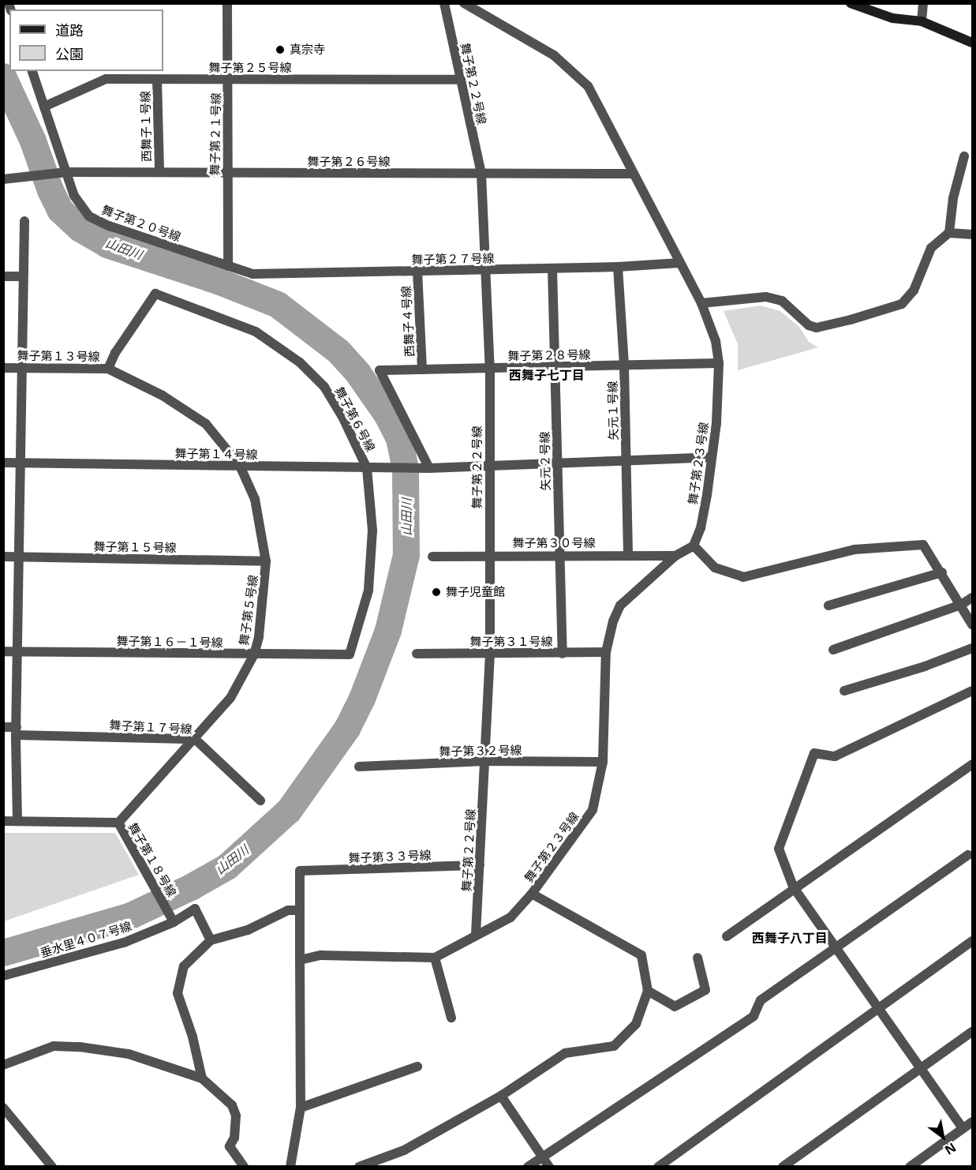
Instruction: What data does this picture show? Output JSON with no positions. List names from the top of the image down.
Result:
{
  "streets": {
    "street": [
      "舞子第２５号線",
      "舞子第２２号線",
      "西舞子１号線",
      "舞子第２１号線",
      "舞子第２６号線",
      "舞子第２０号線",
      "舞子第２７号線",
      "西舞子４号線",
      "舞子第２８号線",
      "舞子第１３号線",
      "矢元１号線",
      "舞子第６号線",
      "舞子第１４号線",
      "矢元２号線",
      "舞子第２３号線",
      "舞子第３０号線",
      "舞子第１５号線",
      "舞子第５号線",
      "舞子第１６－１号線",
      "舞子第３１号線",
      "舞子第１７号線",
      "舞子第３２号線",
      "舞子第３３号線",
      "舞子第１８号線",
      "垂水里４０７号線"
    ]
  },
  "crossings": [
    ["舞子第２５号線", "舞子第２２号線"],
    ["舞子第２５号線", "西舞子１号線"],
    ["舞子第２５号線", "舞子第２１号線"],
    ["舞子第２５号線", "舞子第２０号線"],
    ["舞子第２２号線", "舞子第２６号線"],
    ["舞子第２２号線", "舞子第２７号線"],
    ["舞子第２２号線", "舞子第２８号線"],
    ["舞子第２２号線", "舞子第１４号線"],
    ["舞子第２２号線", "舞子第２３号線"],
    ["舞子第２２号線", "舞子第３０号線"],
    ["舞子第２２号線", "舞子第３１号線"],
    ["舞子第２２号線", "舞子第３２号線"],
    ["舞子第２２号線", "舞子第３３号線"],
    ["西舞子１号線", "舞子第２６号線"],
    ["舞子第２１号線", "舞子第２６号線"],
    ["舞子第２１号線", "舞子第２０号線"],
    ["舞子第２１号線", "舞子第２７号線"],
    ["舞子第２６号線", "舞子第２０号線"],
    ["舞子第２６号線", "舞子第２３号線"],
    ["舞子第２０号線", "舞子第２７号線"],
    ["舞子第２７号線", "西舞子４号線"],
    ["舞子第２７号線", "矢元１号線"],
    ["舞子第２７号線", "矢元２号線"],
    ["舞子第２７号線", "舞子第２３号線"],
    ["西舞子４号線", "舞子第２８号線"],
    ["舞子第２８号線", "矢元１号線"],
    ["舞子第２８号線", "舞子第１４号線"],
    ["舞子第２８号線", "矢元２号線"],
    ["舞子第２８号線", "舞子第２３号線"],
    ["舞子第１３号線", "舞子第６号線"],
    ["舞子第１３号線", "舞子第５号線"],
    ["矢元１号線", "舞子第１４号線"],
    ["矢元１号線", "舞子第３０号線"],
    ["舞子第６号線", "舞子第１４号線"],
    ["舞子第６号線", "舞子第１６－１号線"],
    ["舞子第１４号線", "矢元２号線"],
    ["舞子第１４号線", "舞子第２３号線"],
    ["舞子第１４号線", "舞子第５号線"],
    ["矢元２号線", "舞子第３０号線"],
    ["矢元２号線", "舞子第３１号線"],
    ["舞子第２３号線", "舞子第３０号線"],
    ["舞子第２３号線", "舞子第３１号線"],
    ["舞子第２３号線", "舞子第３２号線"],
    ["舞子第１５号線", "舞子第５号線"],
    ["舞子第５号線", "舞子第１６－１号線"],
    ["舞子第５号線", "舞子第１７号線"],
    ["舞子第５号線", "舞子第１８号線"],
    ["舞子第１８号線", "垂水里４０７号線"]
  ],
  "districts": ["西舞子七丁目", "西舞子八丁目"],
  "water": ["山田川"],
  "places": ["真宗寺", "舞子児童館"],
  "legend": ["道路", "公園"],
  "north": "bottom right"
}
